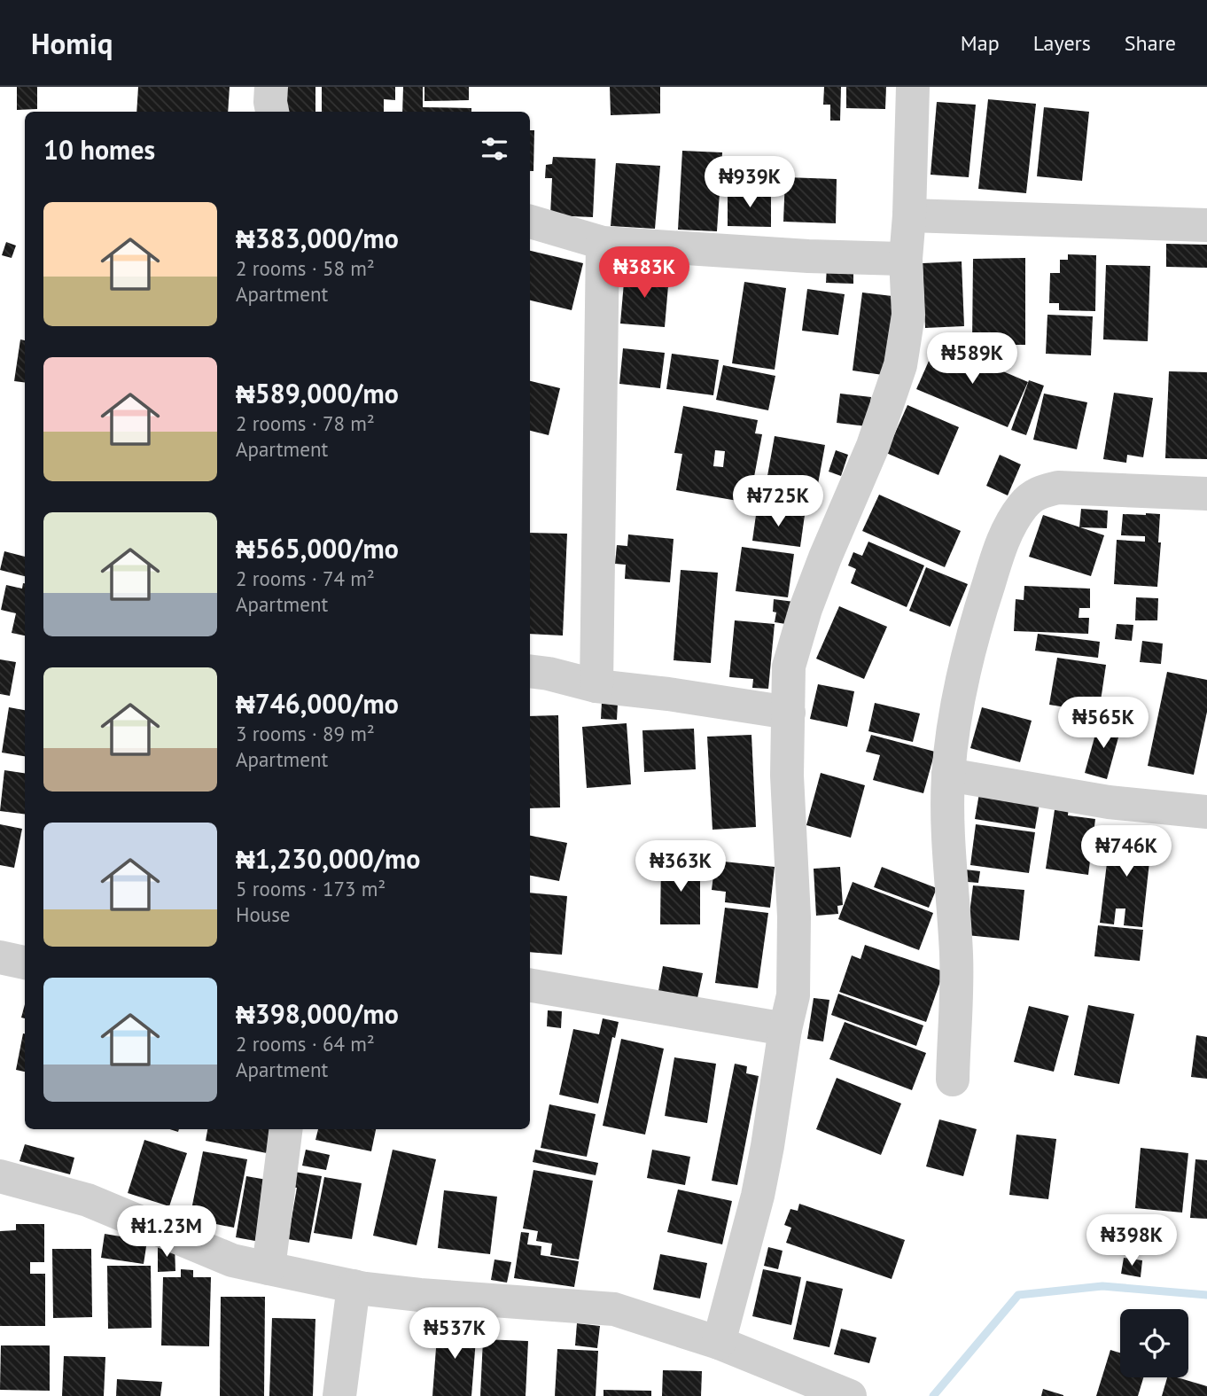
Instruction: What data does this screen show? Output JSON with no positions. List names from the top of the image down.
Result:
{
  "page": {
    "header": "Homiq",
    "nav": ["Map", "Layers", "Share"],
    "heading": "10 homes",
    "price": [
      "₦939K",
      "₦383K",
      "₦589K",
      "₦725K",
      "₦565K",
      "₦746K",
      "₦363K",
      "₦1.23M",
      "₦398K",
      "₦537K"
    ],
    "list": [
      {
        "name": "₦383,000/mo",
        "note": "2 rooms · 58 m² · Apartment"
      },
      {
        "name": "₦589,000/mo",
        "note": "2 rooms · 78 m² · Apartment"
      },
      {
        "name": "₦565,000/mo",
        "note": "2 rooms · 74 m² · Apartment"
      },
      {
        "name": "₦746,000/mo",
        "note": "3 rooms · 89 m² · Apartment"
      },
      {
        "name": "₦1,230,000/mo",
        "note": "5 rooms · 173 m² · House"
      },
      {
        "name": "₦398,000/mo",
        "note": "2 rooms · 64 m² · Apartment"
      }
    ]
  }
}
